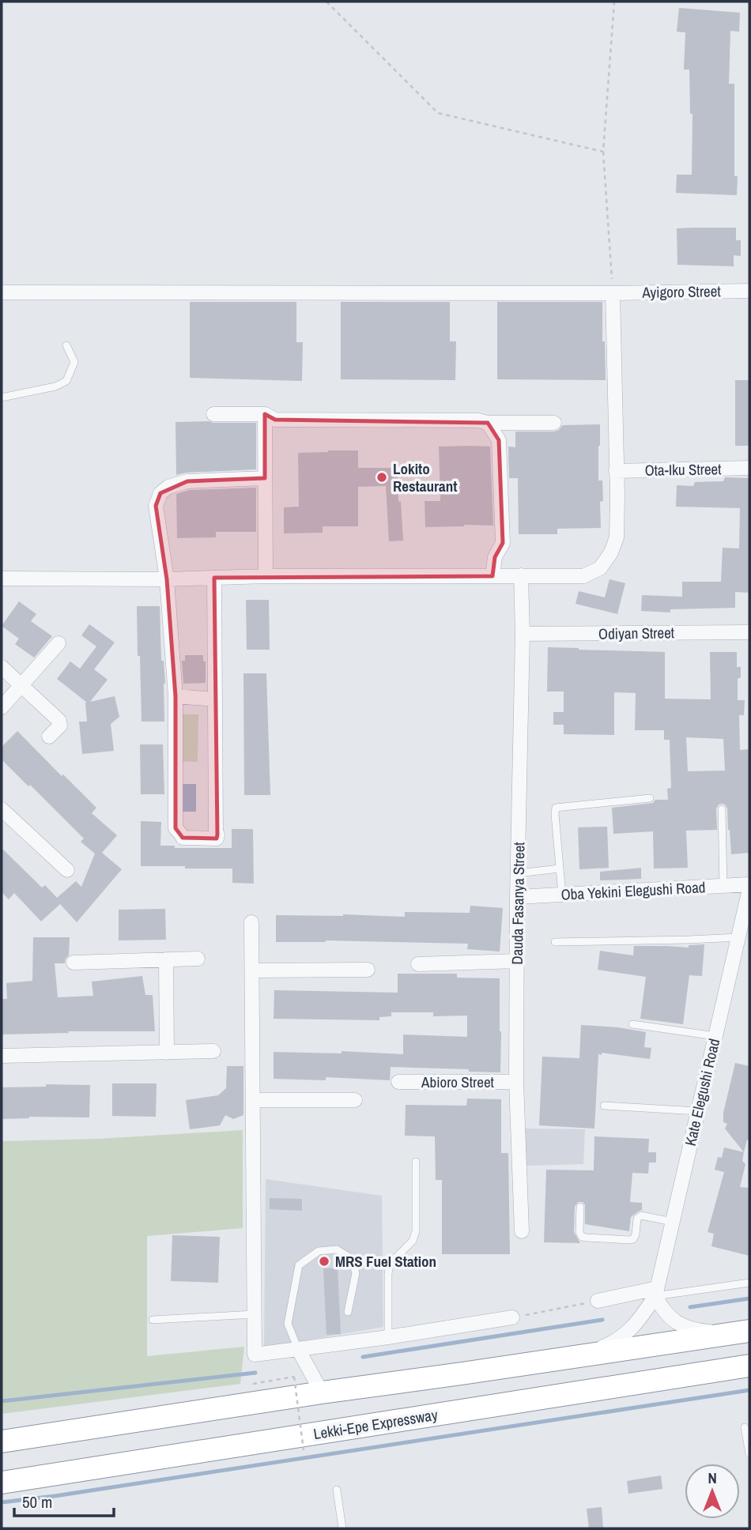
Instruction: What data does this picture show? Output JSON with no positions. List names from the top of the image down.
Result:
{
  "streets": {
    "highway": ["Lekki-Epe Expressway"],
    "street": [
      "Ayigoro Street",
      "Ota-Iku Street",
      "Odiyan Street",
      "Oba Yekini Elegushi Road",
      "Dauda Fasanya Street",
      "Abioro Street",
      "Kate Elegushi Road"
    ]
  },
  "crossings": [
    ["Odiyan Street", "Dauda Fasanya Street"],
    ["Oba Yekini Elegushi Road", "Dauda Fasanya Street"],
    ["Dauda Fasanya Street", "Abioro Street"]
  ],
  "places": ["Lokito Restaurant", "MRS Fuel Station"],
  "scale_bar": "50 m",
  "north": "top"
}
